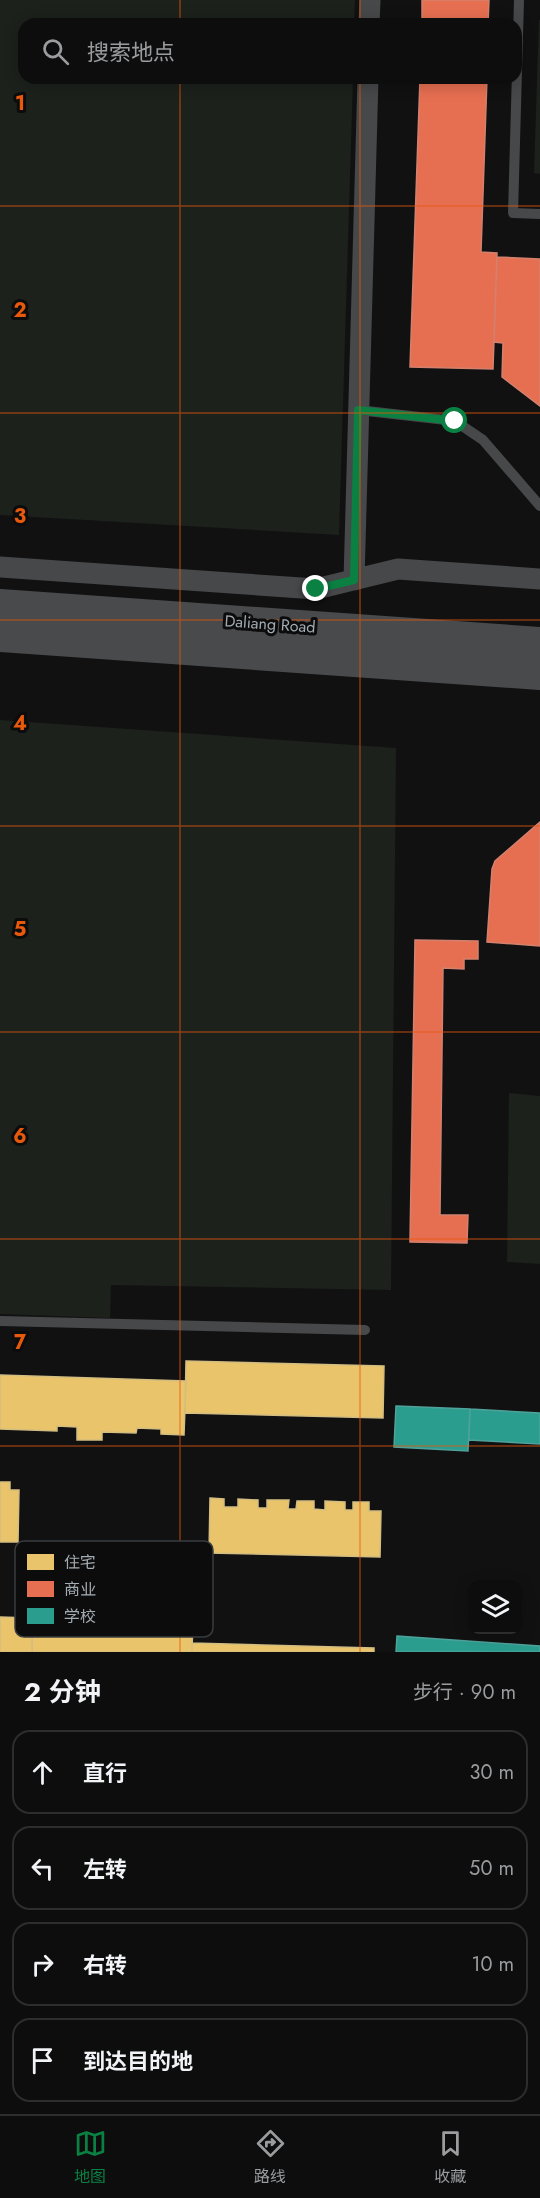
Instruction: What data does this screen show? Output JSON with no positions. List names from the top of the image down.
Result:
{
  "streets": {
    "main road": ["Daliang Road"]
  },
  "legend": ["住宅", "商业", "学校"],
  "page": {
    "search": "搜索地点",
    "heading": ["2 分钟", "步行 · 90 m"],
    "list": [
      ["直行", "30 m"],
      ["左转", "50 m"],
      ["右转", "10 m"],
      "到达目的地"
    ],
    "nav": ["地图", "路线", "收藏"]
  },
  "grid": {
    "rows": [
      "1",
      "2",
      "3",
      "4",
      "5",
      "6",
      "7"
    ]
  }
}
